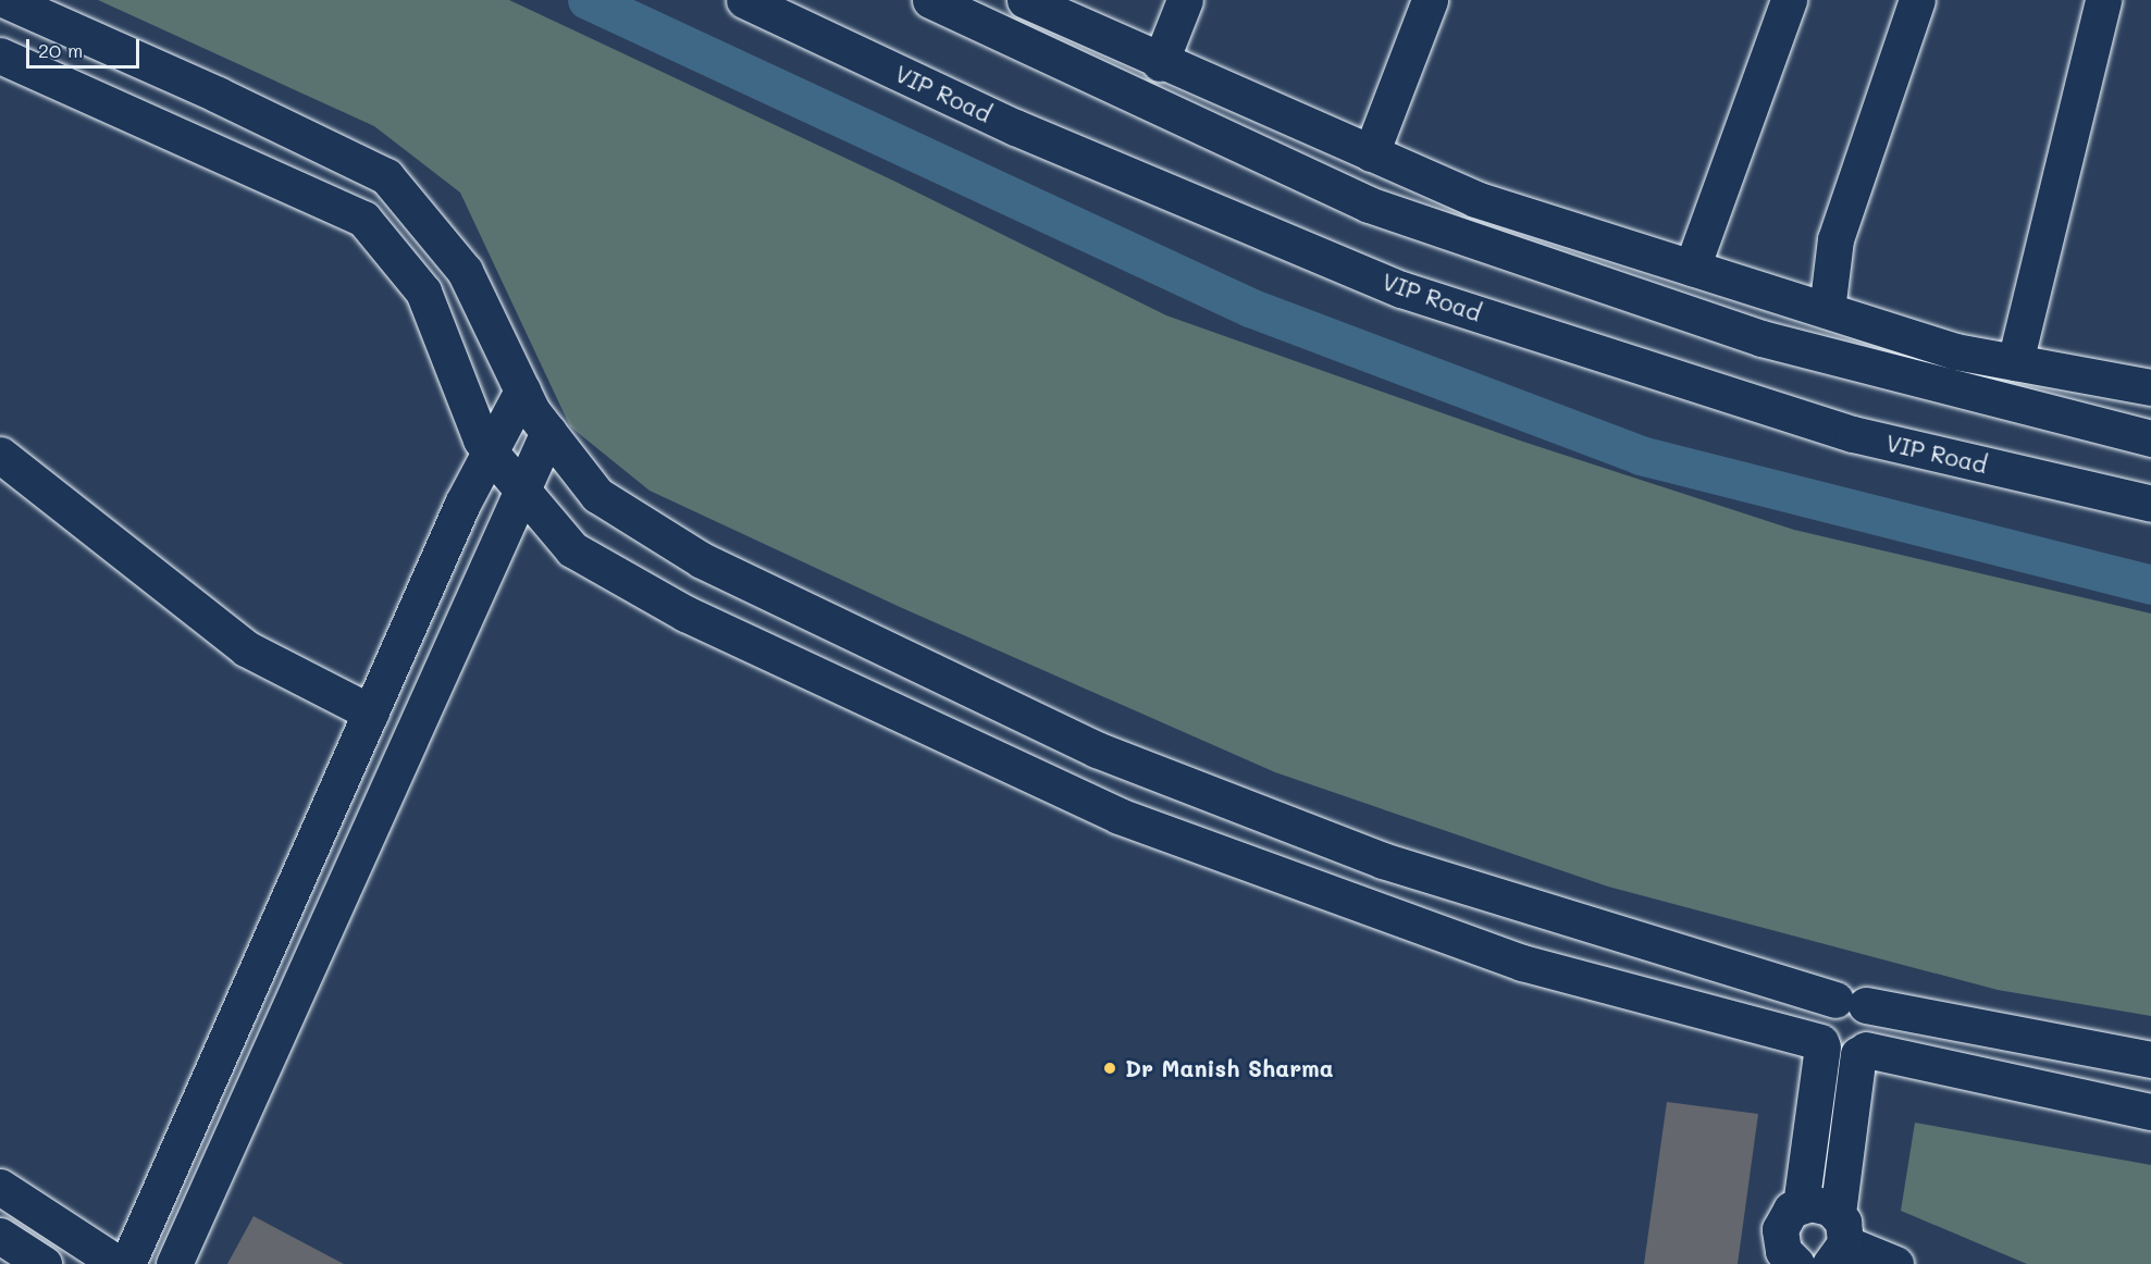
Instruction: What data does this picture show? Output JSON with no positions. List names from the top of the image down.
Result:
{
  "streets": {
    "street": ["VIP Road"]
  },
  "places": ["Dr Manish Sharma"],
  "scale_bar": "20 m"
}
